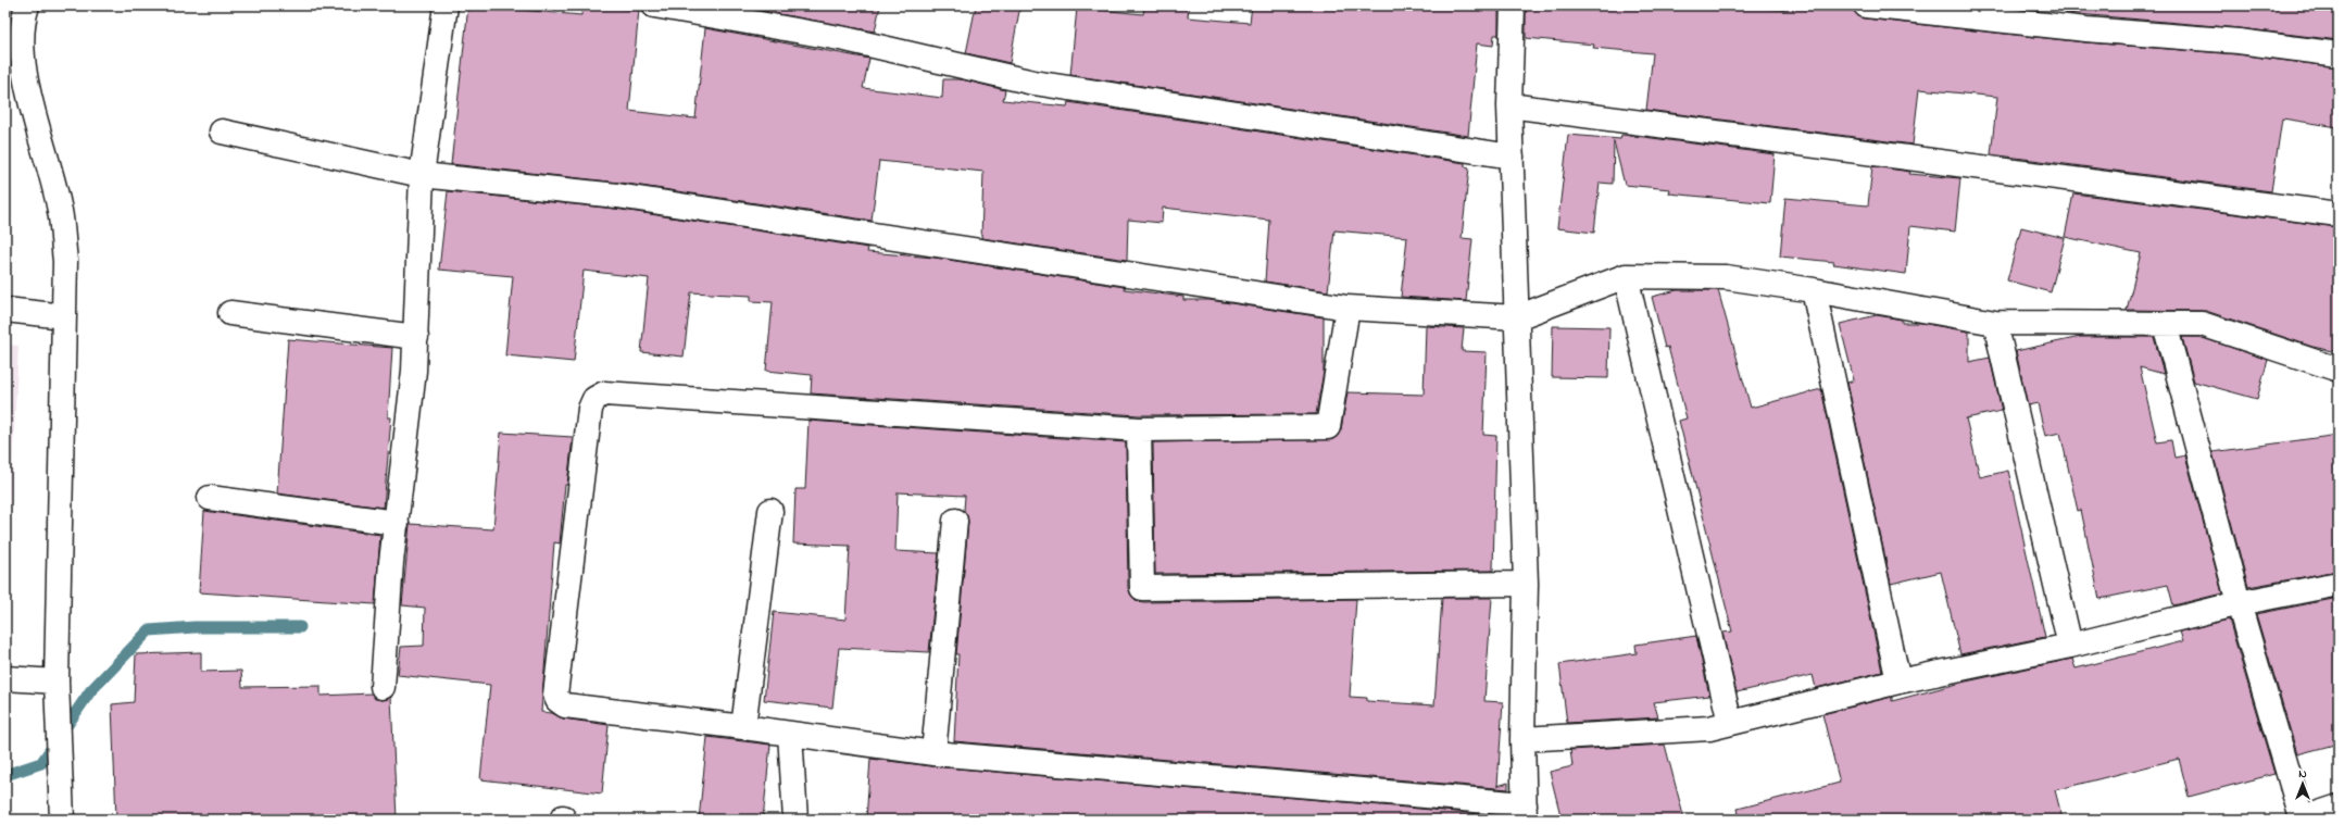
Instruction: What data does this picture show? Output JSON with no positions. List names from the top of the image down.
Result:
{
  "north": "top"
}
